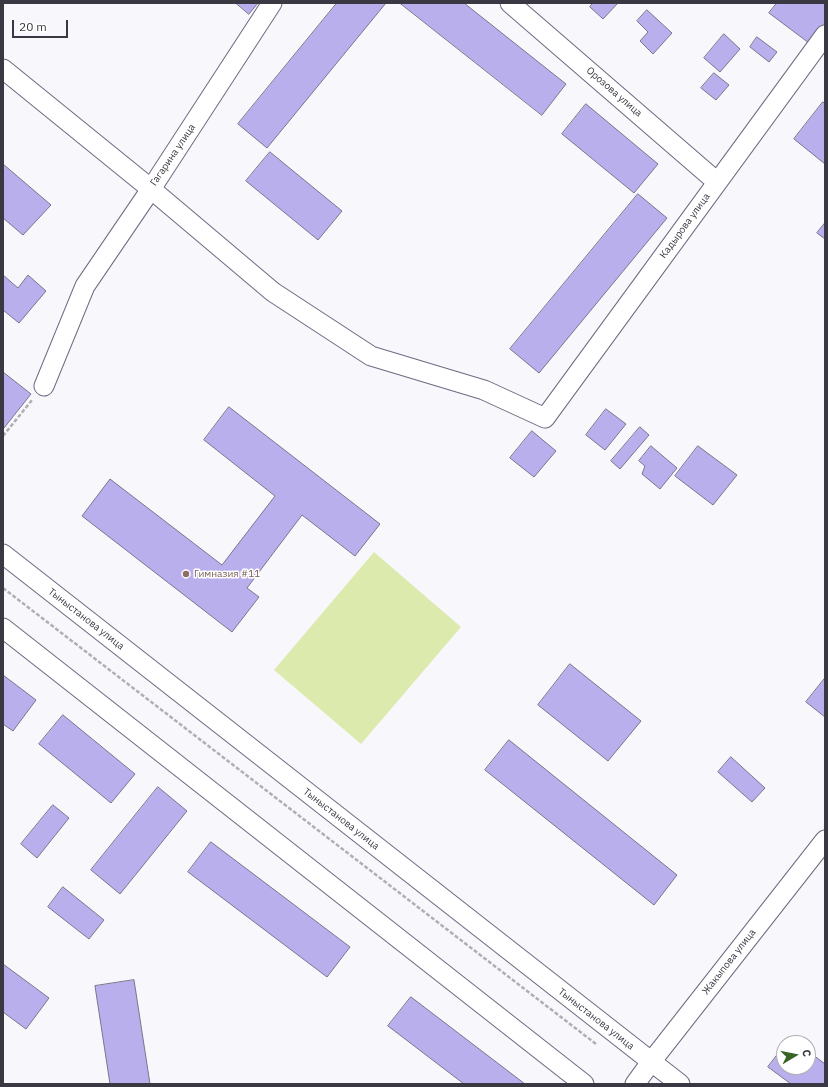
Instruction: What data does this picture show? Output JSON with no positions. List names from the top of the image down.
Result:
{
  "streets": {
    "street": [
      "Орозова улица",
      "Гагарина улица",
      "Кадырова улица",
      "Тыныстанова улица",
      "Жакыпова улица"
    ]
  },
  "crossings": [
    ["Орозова улица", "Кадырова улица"],
    ["Гагарина улица", "Кадырова улица"],
    ["Тыныстанова улица", "Жакыпова улица"]
  ],
  "places": ["Гимназия #11"],
  "scale_bar": "20 m",
  "north": "right"
}
